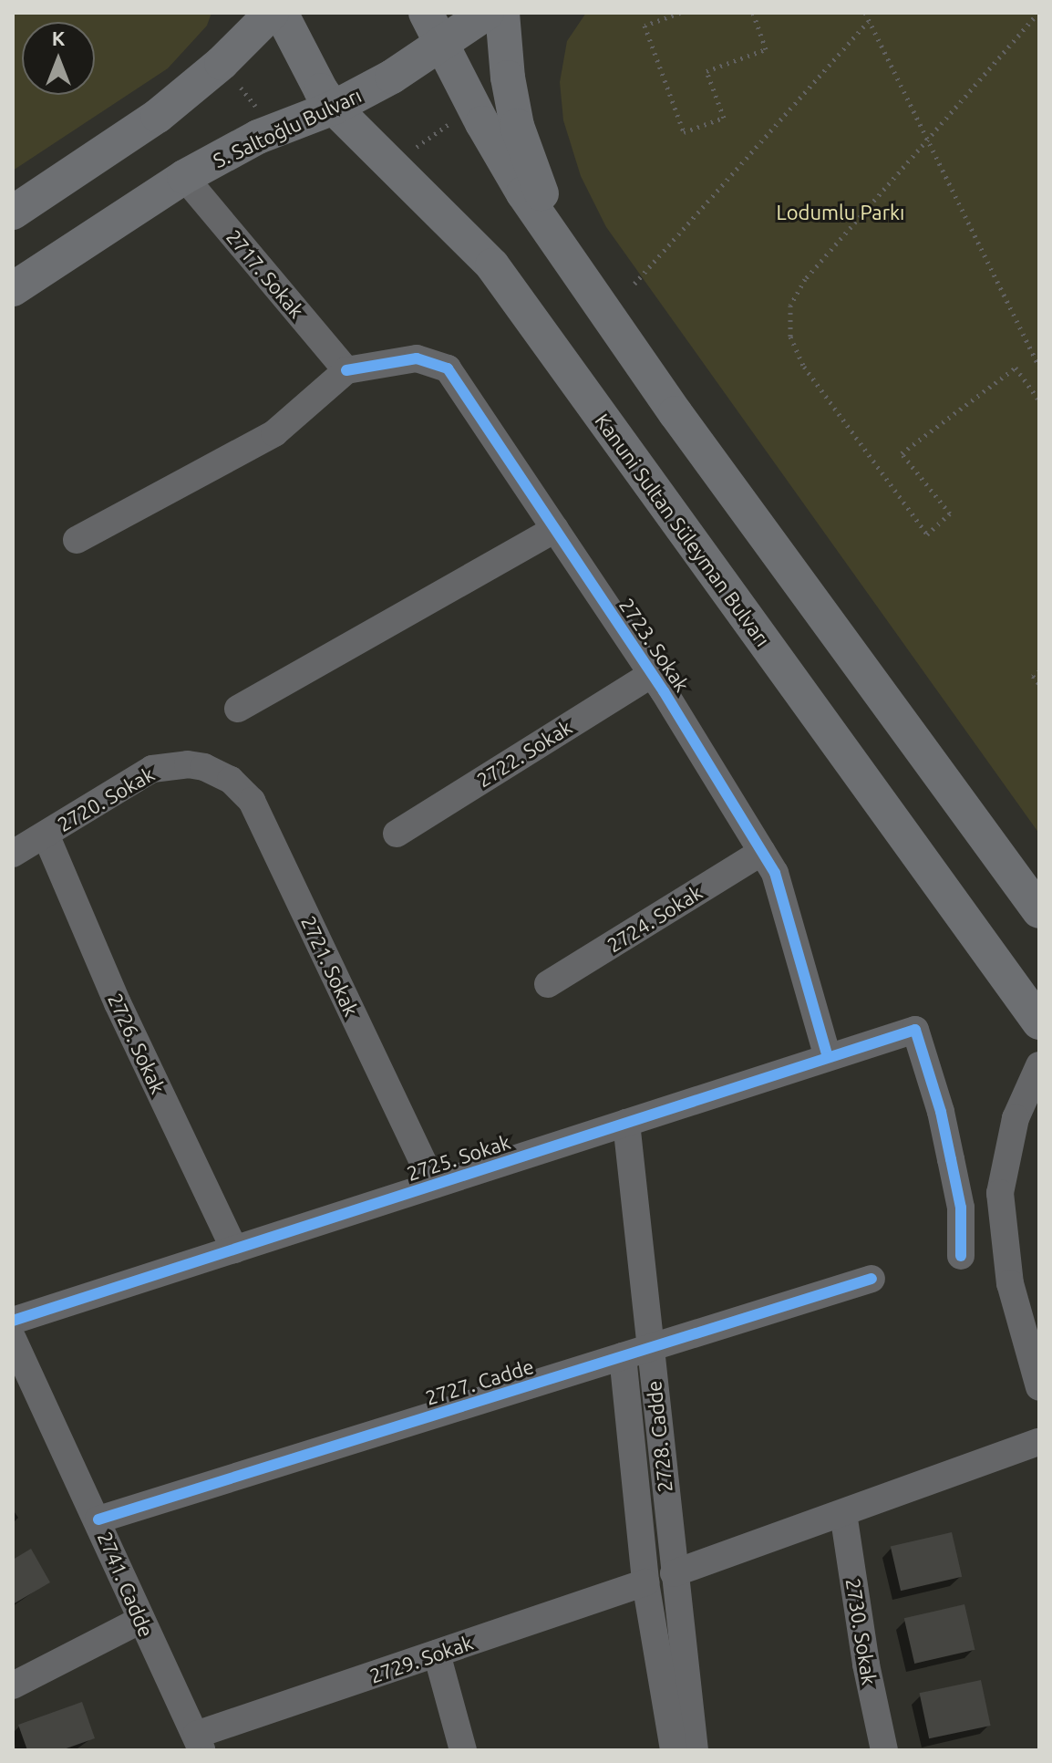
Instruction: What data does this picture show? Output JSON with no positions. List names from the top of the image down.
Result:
{
  "streets": {
    "main road": ["S. Saltoğlu Bulvarı", "Kanuni Sultan Süleyman Bulvarı"],
    "street": [
      "2717. Sokak",
      "2723. Sokak",
      "2722. Sokak",
      "2720. Sokak",
      "2724. Sokak",
      "2721. Sokak",
      "2726. Sokak",
      "2725. Sokak",
      "2727. Cadde",
      "2728. Cadde",
      "2741. Cadde",
      "2730. Sokak",
      "2729. Sokak"
    ]
  },
  "crossings": [
    ["S. Saltoğlu Bulvarı", "2717. Sokak"],
    ["S. Saltoğlu Bulvarı", "Kanuni Sultan Süleyman Bulvarı"],
    ["2717. Sokak", "2723. Sokak"],
    ["2723. Sokak", "2722. Sokak"],
    ["2723. Sokak", "2724. Sokak"],
    ["2723. Sokak", "2725. Sokak"],
    ["2720. Sokak", "2721. Sokak"],
    ["2720. Sokak", "2726. Sokak"],
    ["2721. Sokak", "2725. Sokak"],
    ["2726. Sokak", "2725. Sokak"],
    ["2725. Sokak", "2728. Cadde"],
    ["2727. Cadde", "2728. Cadde"],
    ["2727. Cadde", "2741. Cadde"],
    ["2741. Cadde", "2729. Sokak"]
  ],
  "parks": ["Lodumlu Parkı"],
  "north": "top"
}
